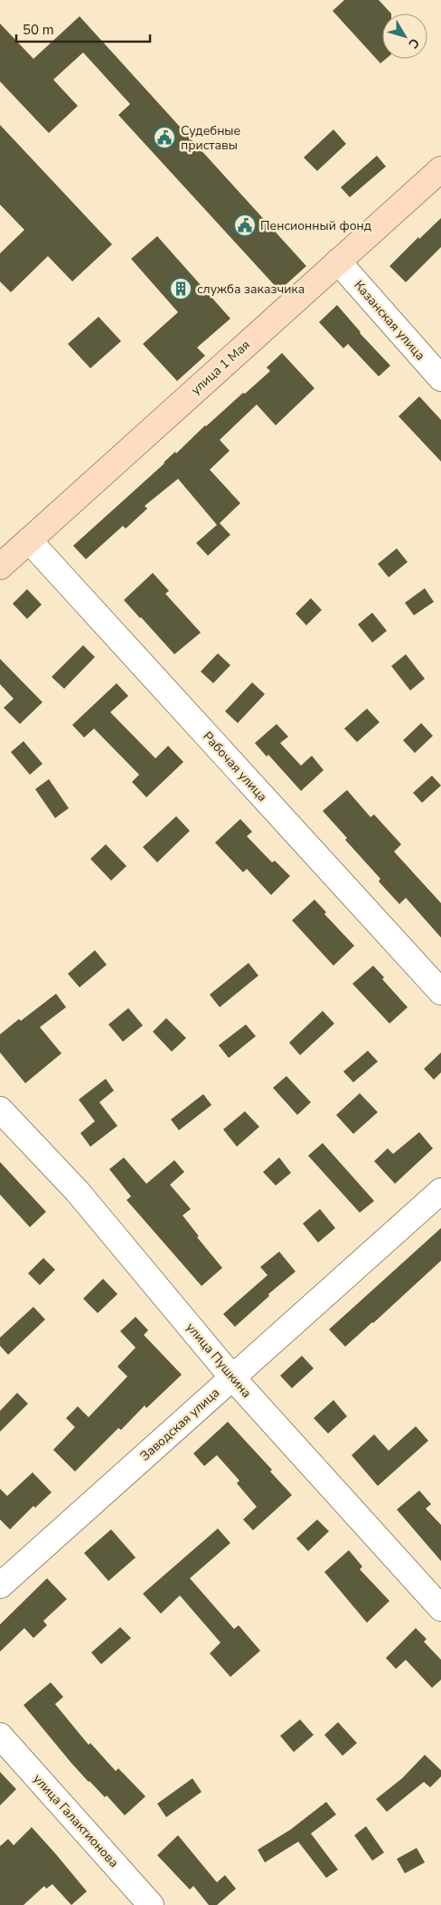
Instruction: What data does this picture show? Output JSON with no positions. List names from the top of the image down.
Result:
{
  "streets": {
    "main road": ["улица 1 Мая"],
    "street": [
      "Казанская улица",
      "Рабочая улица",
      "улица Пушкина",
      "Заводская улица",
      "улица Галактионова"
    ]
  },
  "crossings": [
    ["Казанская улица", "улица 1 Мая"],
    ["улица 1 Мая", "Рабочая улица"],
    ["улица Пушкина", "Заводская улица"]
  ],
  "places": {
    "public building": ["Судебные приставы", "Пенсионный фонд"],
    "building": ["служба заказчика"]
  },
  "scale_bar": "50 m",
  "north": "bottom right"
}
